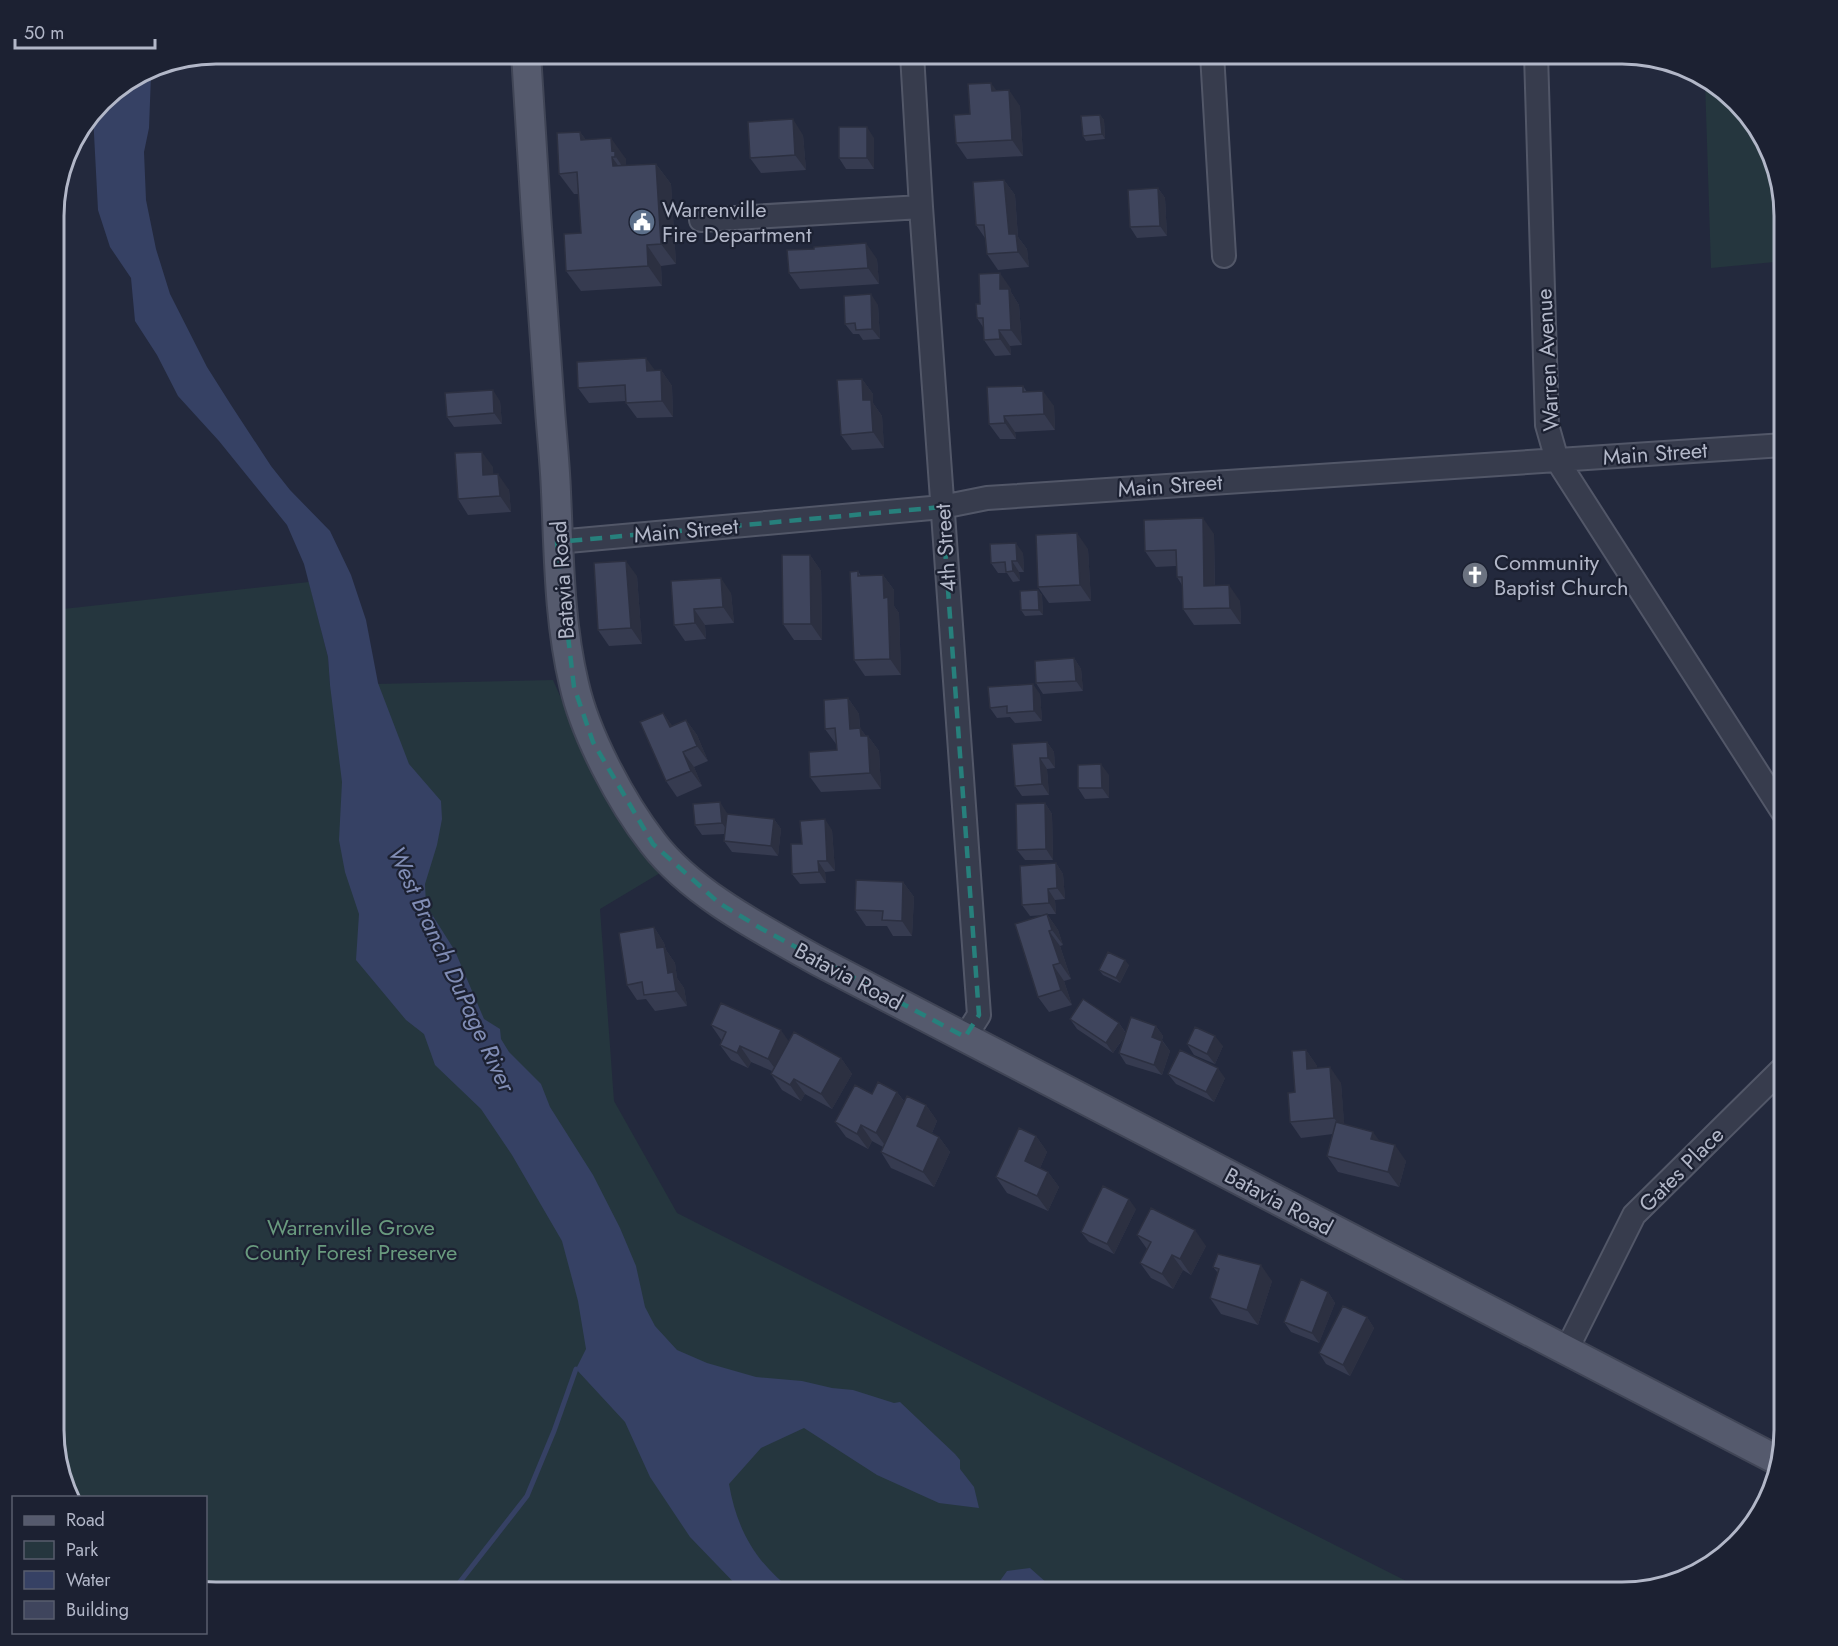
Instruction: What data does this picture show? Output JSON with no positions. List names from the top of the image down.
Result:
{
  "streets": {
    "main road": ["Batavia Road"],
    "street": [
      "Warren Avenue",
      "Main Street",
      "4th Street",
      "Gates Place"
    ]
  },
  "crossings": [
    ["Warren Avenue", "Main Street"],
    ["Main Street", "4th Street"],
    ["Main Street", "Batavia Road"],
    ["4th Street", "Batavia Road"],
    ["Batavia Road", "Gates Place"]
  ],
  "water": ["West Branch DuPage River"],
  "parks": ["Warrenville Grove County Forest Preserve"],
  "places": {
    "public building": ["Warrenville Fire Department"],
    "church": ["Community Baptist Church"]
  },
  "legend": [
    "Road",
    "Park",
    "Water",
    "Building"
  ],
  "scale_bar": "50 m"
}
